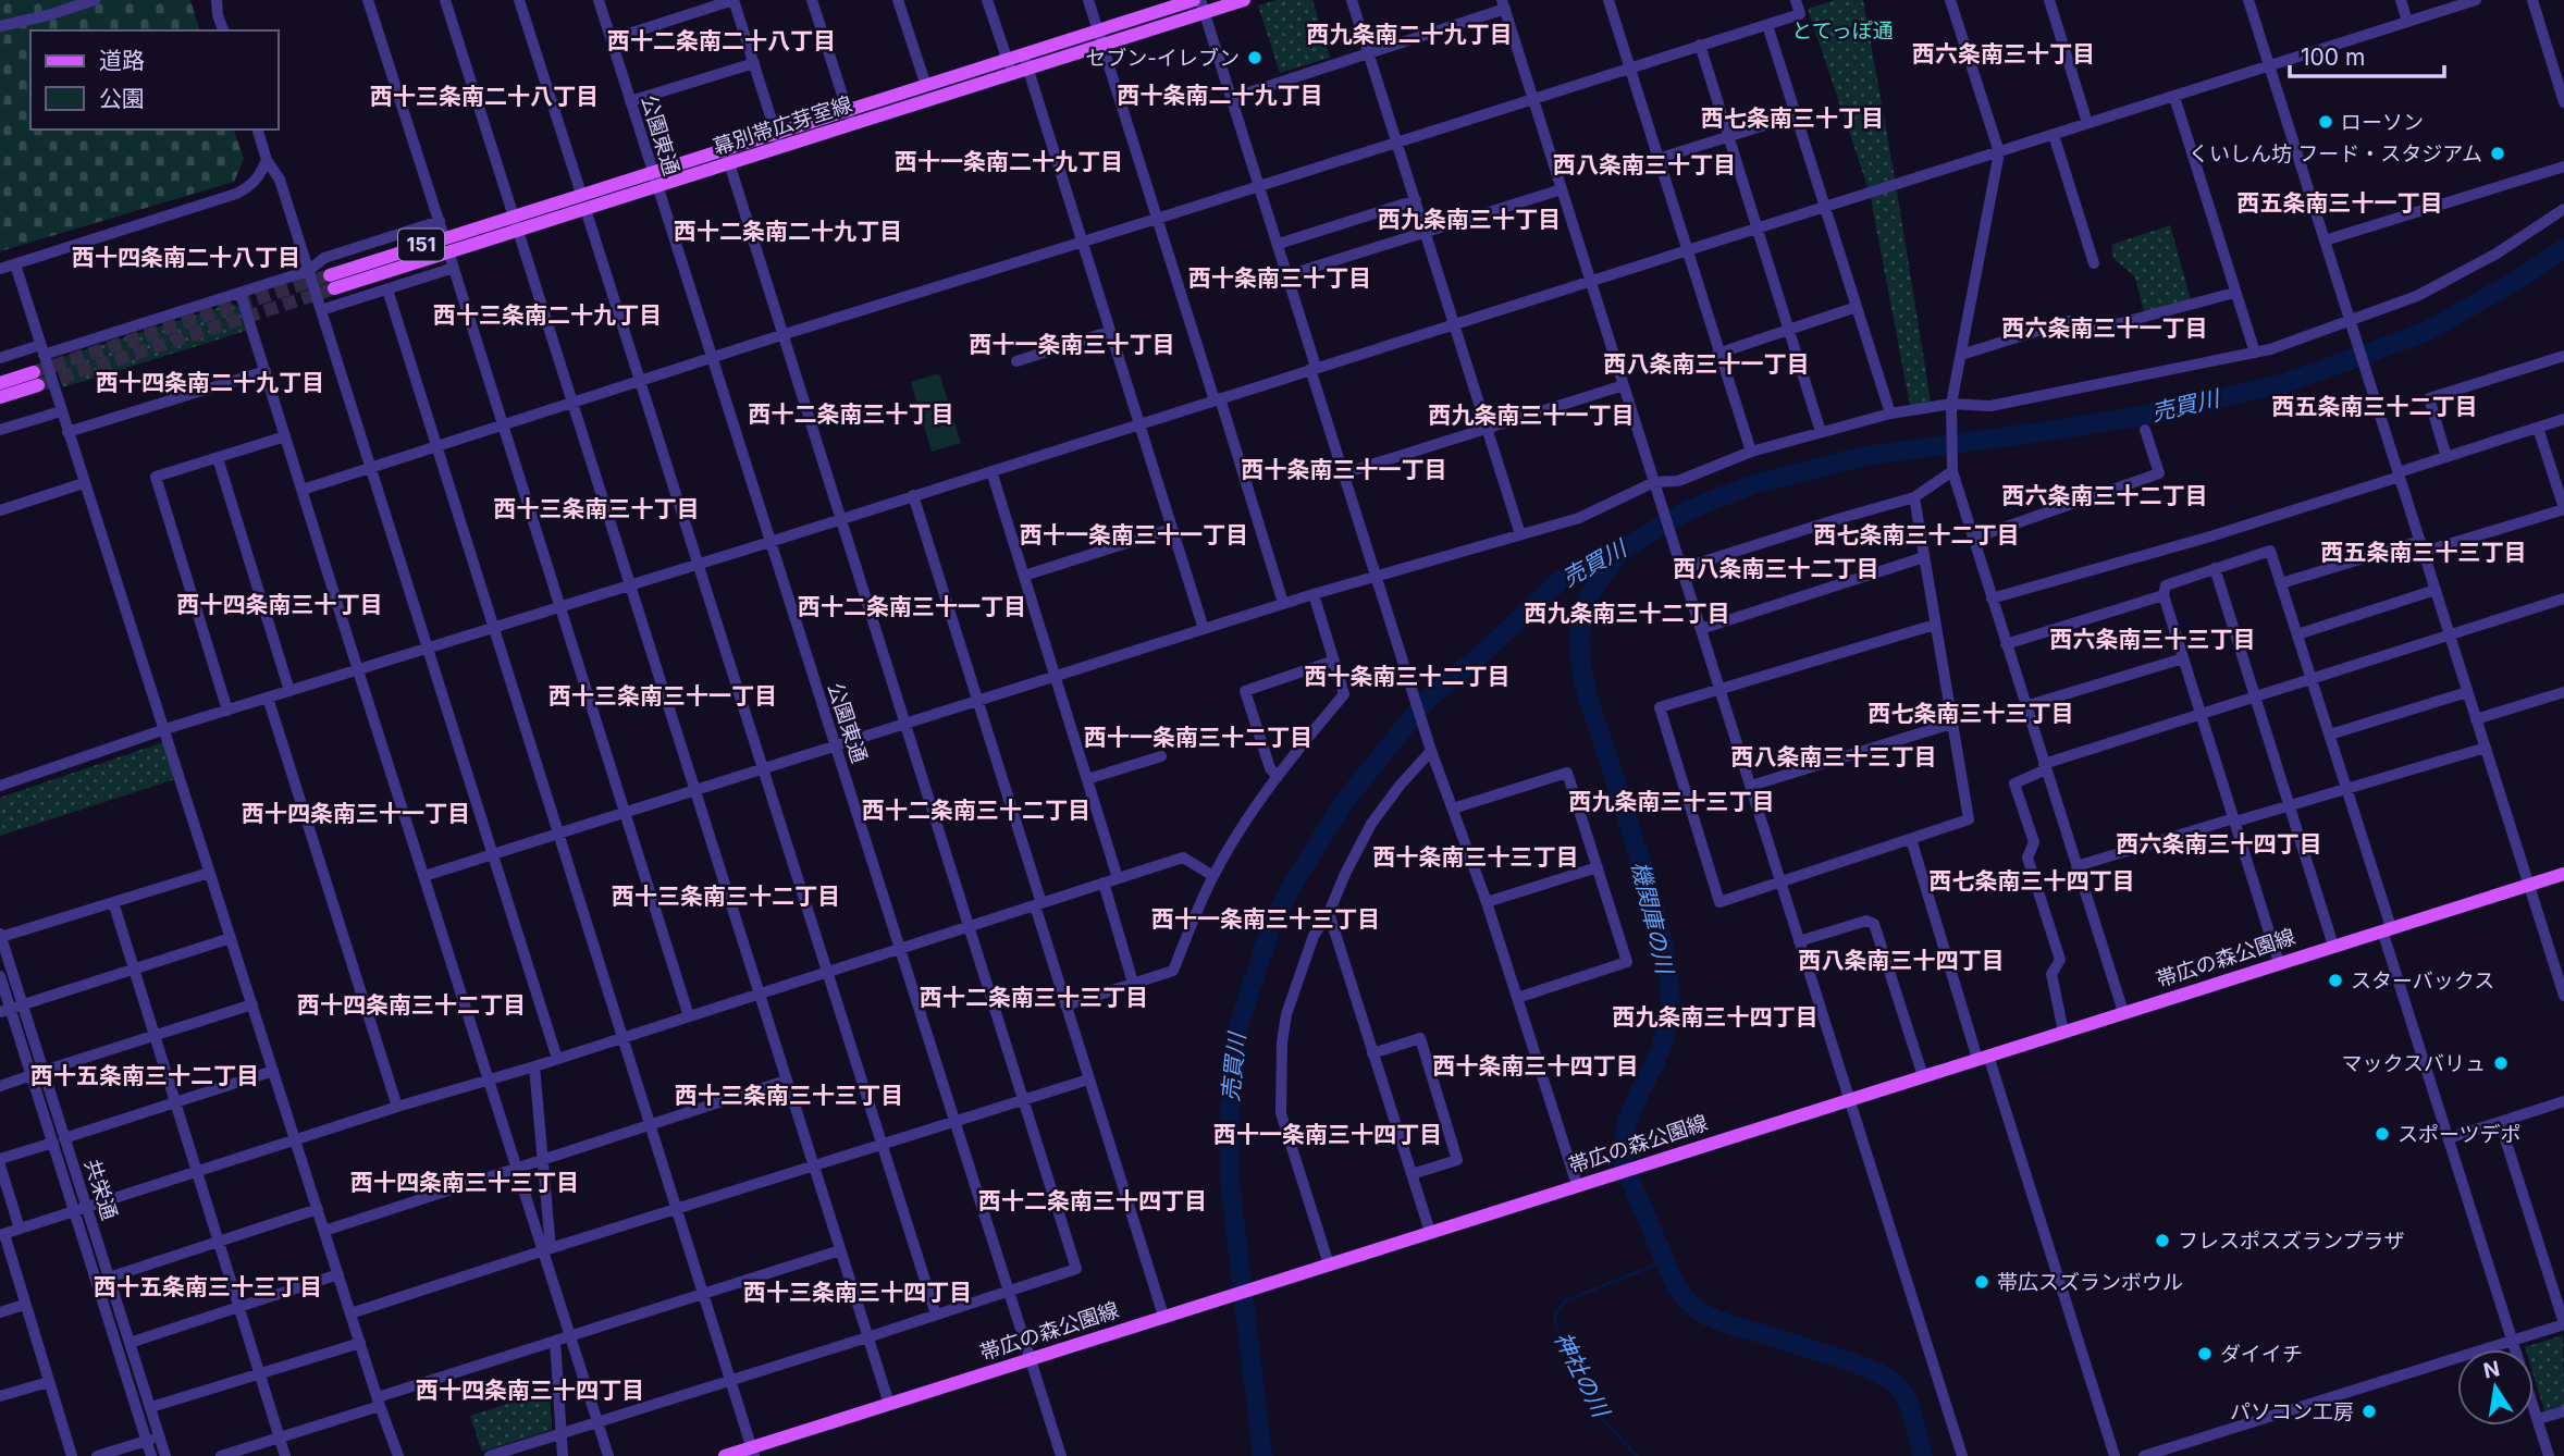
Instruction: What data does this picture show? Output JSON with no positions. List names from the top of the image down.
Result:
{
  "streets": {
    "main road": ["幕別帯広芽室線", "151", "帯広の森公園線"],
    "street": ["公園東通", "共栄通"]
  },
  "crossings": [
    ["幕別帯広芽室線", "公園東通"],
    ["公園東通", "帯広の森公園線"]
  ],
  "districts": [
    "西九条南二十九丁目",
    "西十二条南二十八丁目",
    "西六条南三十丁目",
    "西十条南二十九丁目",
    "西十三条南二十八丁目",
    "西七条南三十丁目",
    "西十一条南二十九丁目",
    "西八条南三十丁目",
    "西五条南三十一丁目",
    "西九条南三十丁目",
    "西十二条南二十九丁目",
    "西十四条南二十八丁目",
    "西十条南三十丁目",
    "西十三条南二十九丁目",
    "西六条南三十一丁目",
    "西十一条南三十丁目",
    "西八条南三十一丁目",
    "西十四条南二十九丁目",
    "西五条南三十二丁目",
    "西十二条南三十丁目",
    "西九条南三十一丁目",
    "西十条南三十一丁目",
    "西六条南三十二丁目",
    "西十三条南三十丁目",
    "西十一条南三十一丁目",
    "西七条南三十二丁目",
    "西五条南三十三丁目",
    "西八条南三十二丁目",
    "西十四条南三十丁目",
    "西十二条南三十一丁目",
    "西九条南三十二丁目",
    "西六条南三十三丁目",
    "西十条南三十二丁目",
    "西十三条南三十一丁目",
    "西七条南三十三丁目",
    "西十一条南三十二丁目",
    "西八条南三十三丁目",
    "西九条南三十三丁目",
    "西十二条南三十二丁目",
    "西十四条南三十一丁目",
    "西六条南三十四丁目",
    "西十条南三十三丁目",
    "西七条南三十四丁目",
    "西十三条南三十二丁目",
    "西十一条南三十三丁目",
    "西八条南三十四丁目",
    "西十二条南三十三丁目",
    "西十四条南三十二丁目",
    "西九条南三十四丁目",
    "西十条南三十四丁目",
    "西十五条南三十二丁目",
    "西十三条南三十三丁目",
    "西十一条南三十四丁目",
    "西十四条南三十三丁目",
    "西十二条南三十四丁目",
    "西十五条南三十三丁目",
    "西十三条南三十四丁目",
    "西十四条南三十四丁目"
  ],
  "water": ["売買川", "機関庫の川", "神社の川"],
  "parks": ["とてっぽ通"],
  "places": [
    "セブン-イレブン",
    "ローソン",
    "くいしん坊 フード・スタジアム",
    "スターバックス",
    "マックスバリュ",
    "スポーツデポ",
    "フレスポスズランプラザ",
    "帯広スズランボウル",
    "ダイイチ",
    "パソコン工房"
  ],
  "legend": ["道路", "公園"],
  "scale_bar": "100 m",
  "north": "top"
}
